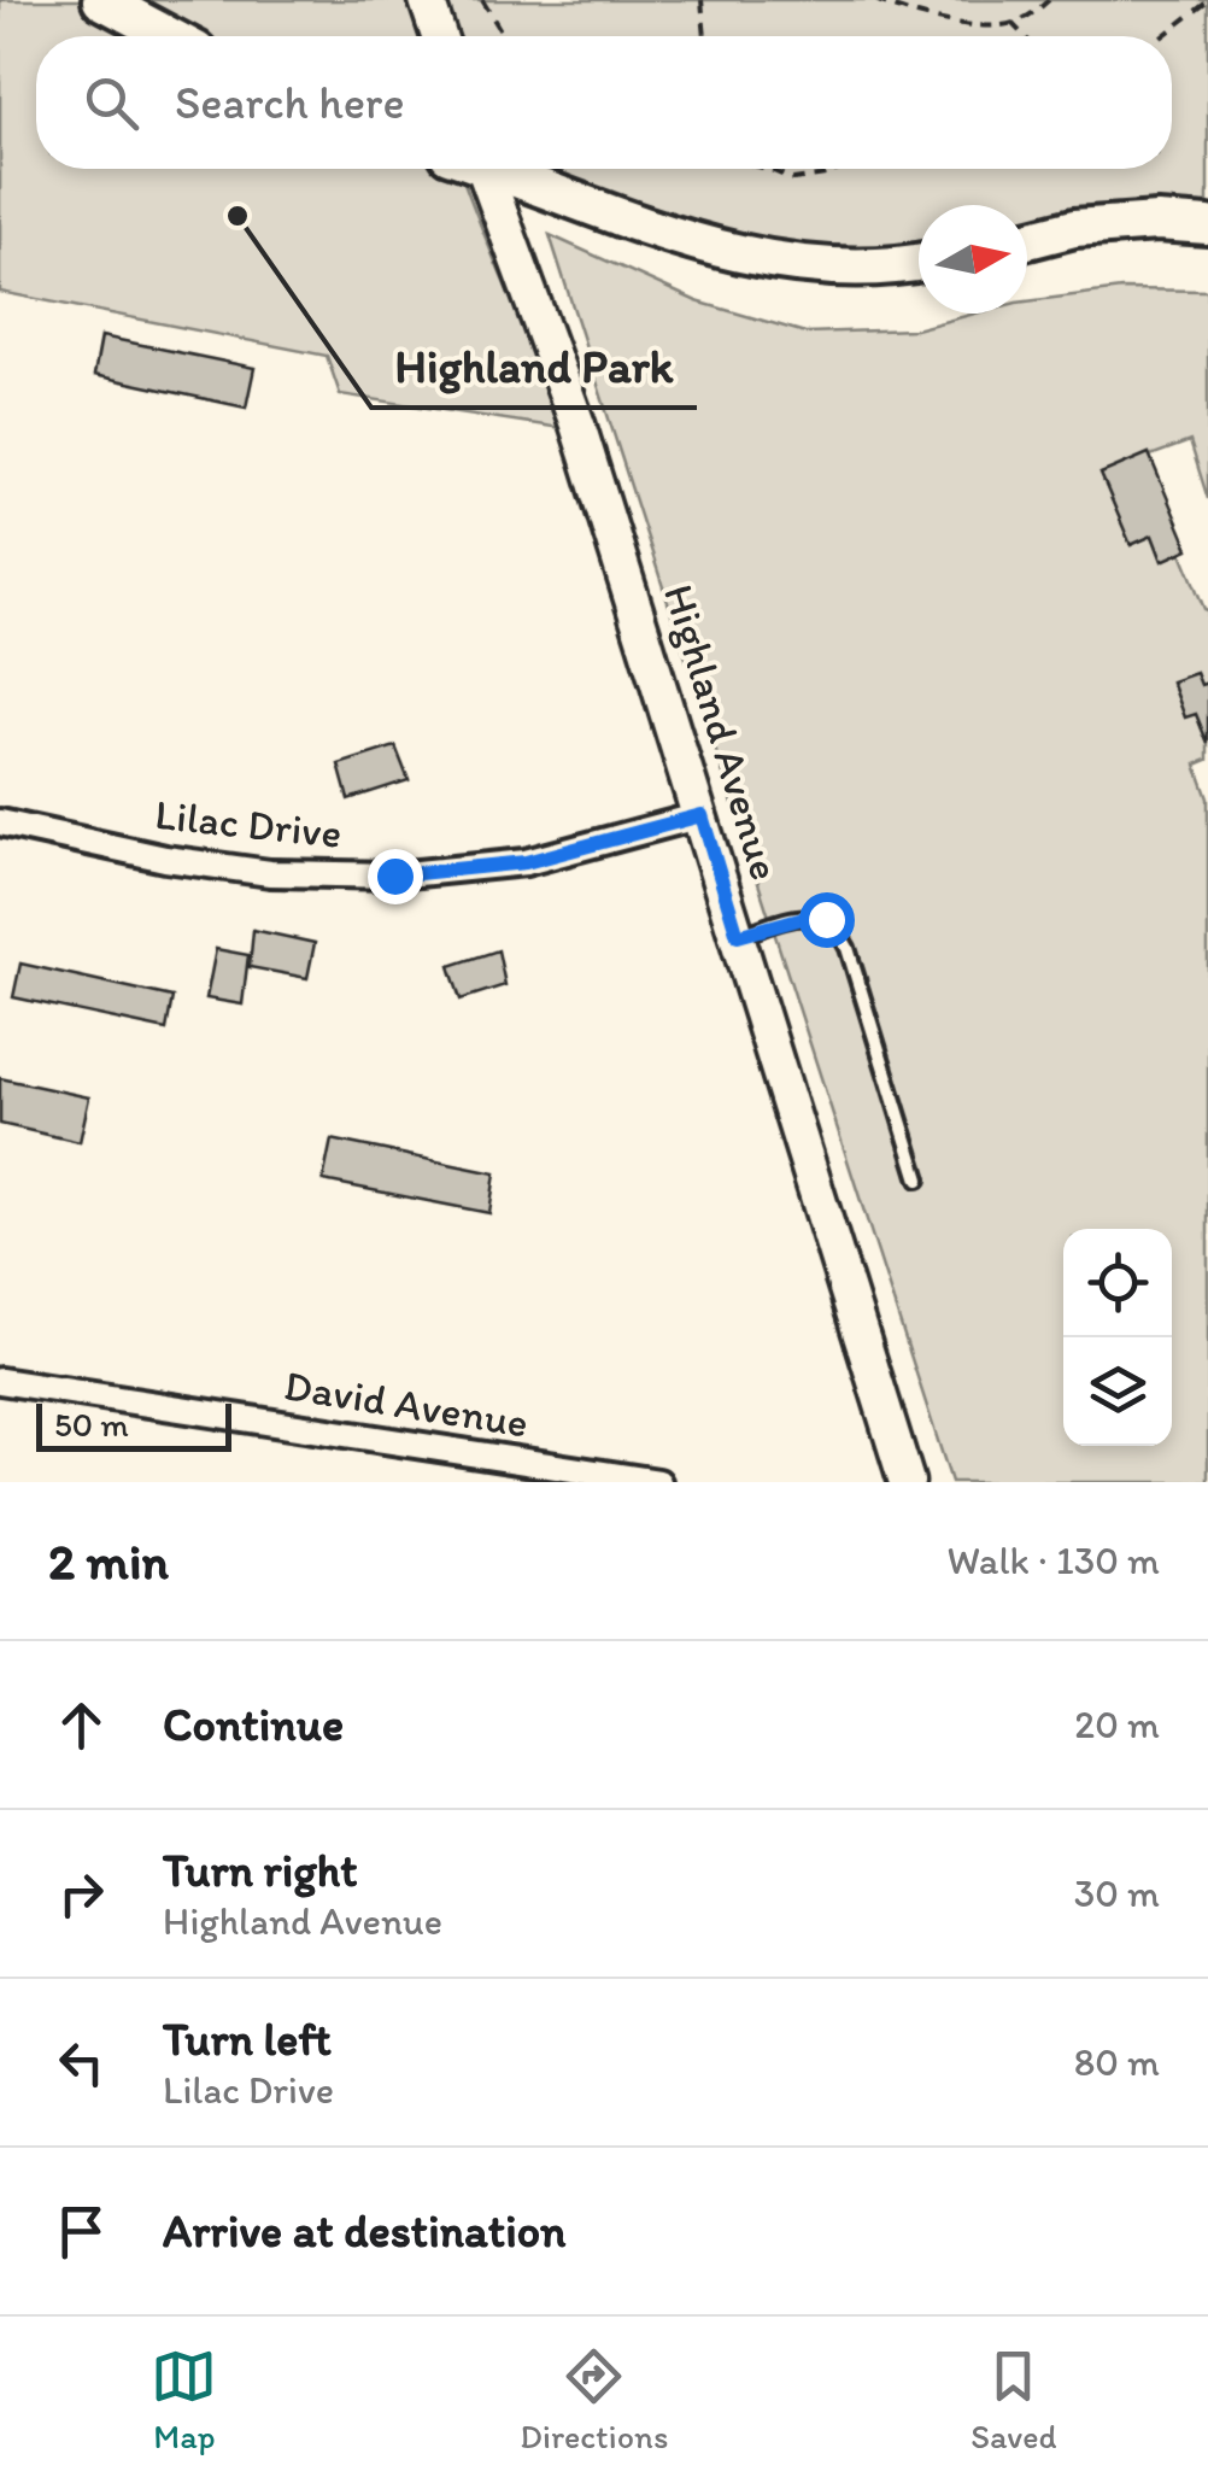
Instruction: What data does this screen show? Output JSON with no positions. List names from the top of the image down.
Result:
{
  "streets": {
    "street": ["Highland Avenue", "Lilac Drive", "David Avenue"]
  },
  "crossings": [
    ["Highland Avenue", "Lilac Drive"]
  ],
  "places": ["Highland Park"],
  "scale_bar": "50 m",
  "north": "right",
  "page": {
    "search": "Search here",
    "scale": "50 m",
    "heading": ["2 min", "Walk · 130 m"],
    "list": [
      ["Continue", "20 m"],
      ["Turn right", "Highland Avenue", "30 m"],
      ["Turn left", "Lilac Drive", "80 m"],
      "Arrive at destination"
    ],
    "nav": ["Map", "Directions", "Saved"]
  }
}
